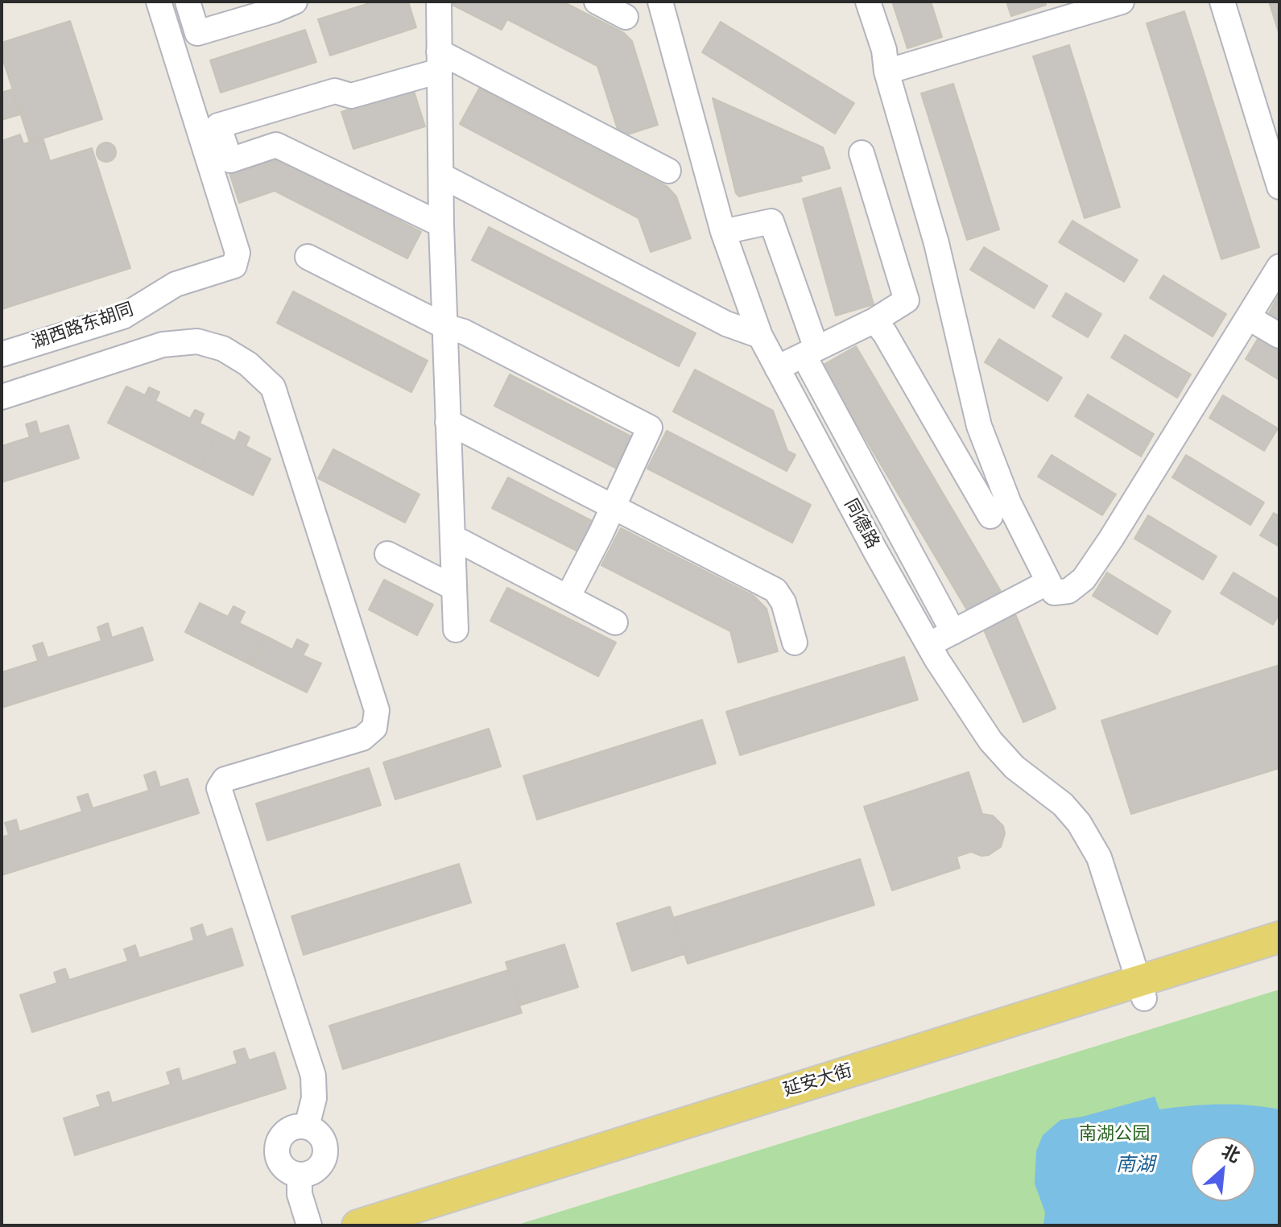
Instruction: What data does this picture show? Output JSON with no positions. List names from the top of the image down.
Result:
{
  "streets": {
    "main road": ["延安大街"],
    "street": ["湖西路东胡同", "同德路"]
  },
  "crossings": [
    ["同德路", "延安大街"]
  ],
  "water": ["南湖"],
  "parks": ["南湖公园"],
  "north": "top right"
}
